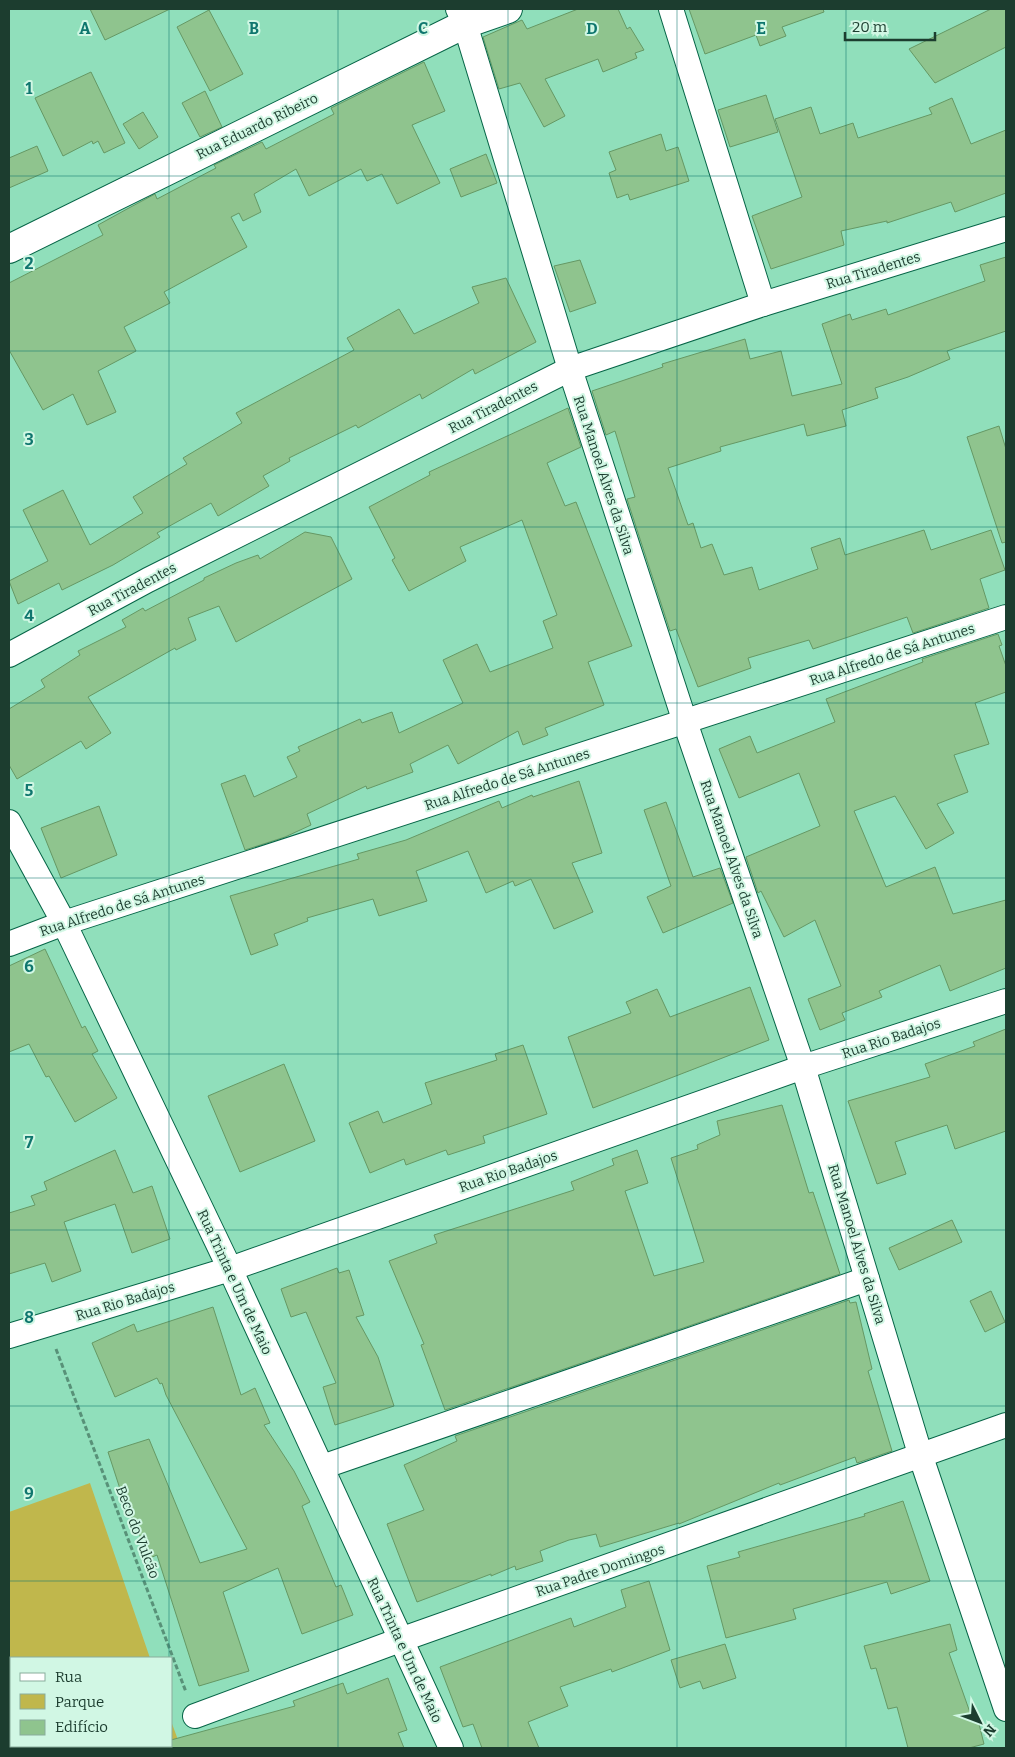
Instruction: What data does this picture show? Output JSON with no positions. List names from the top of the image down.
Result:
{
  "streets": {
    "street": [
      "Rua Eduardo Ribeiro",
      "Rua Tiradentes",
      "Rua Manoel Alves da Silva",
      "Rua Alfredo de Sá Antunes",
      "Rua Rio Badajos",
      "Rua Trinta e Um de Maio",
      "Rua Padre Domingos"
    ],
    "path": ["Beco do Vulcão"]
  },
  "crossings": [
    ["Rua Eduardo Ribeiro", "Rua Manoel Alves da Silva"],
    ["Rua Tiradentes", "Rua Manoel Alves da Silva"],
    ["Rua Manoel Alves da Silva", "Rua Alfredo de Sá Antunes"],
    ["Rua Manoel Alves da Silva", "Rua Rio Badajos"],
    ["Rua Manoel Alves da Silva", "Rua Padre Domingos"],
    ["Rua Alfredo de Sá Antunes", "Rua Trinta e Um de Maio"],
    ["Rua Rio Badajos", "Rua Trinta e Um de Maio"],
    ["Rua Rio Badajos", "Beco do Vulcão"],
    ["Rua Trinta e Um de Maio", "Rua Padre Domingos"],
    ["Beco do Vulcão", "Rua Padre Domingos"]
  ],
  "legend": ["Rua", "Parque", "Edifício"],
  "scale_bar": "20 m",
  "north": "bottom right",
  "grid": {
    "columns": [
      "A",
      "B",
      "C",
      "D",
      "E"
    ],
    "rows": [
      "1",
      "2",
      "3",
      "4",
      "5",
      "6",
      "7",
      "8",
      "9"
    ]
  }
}
